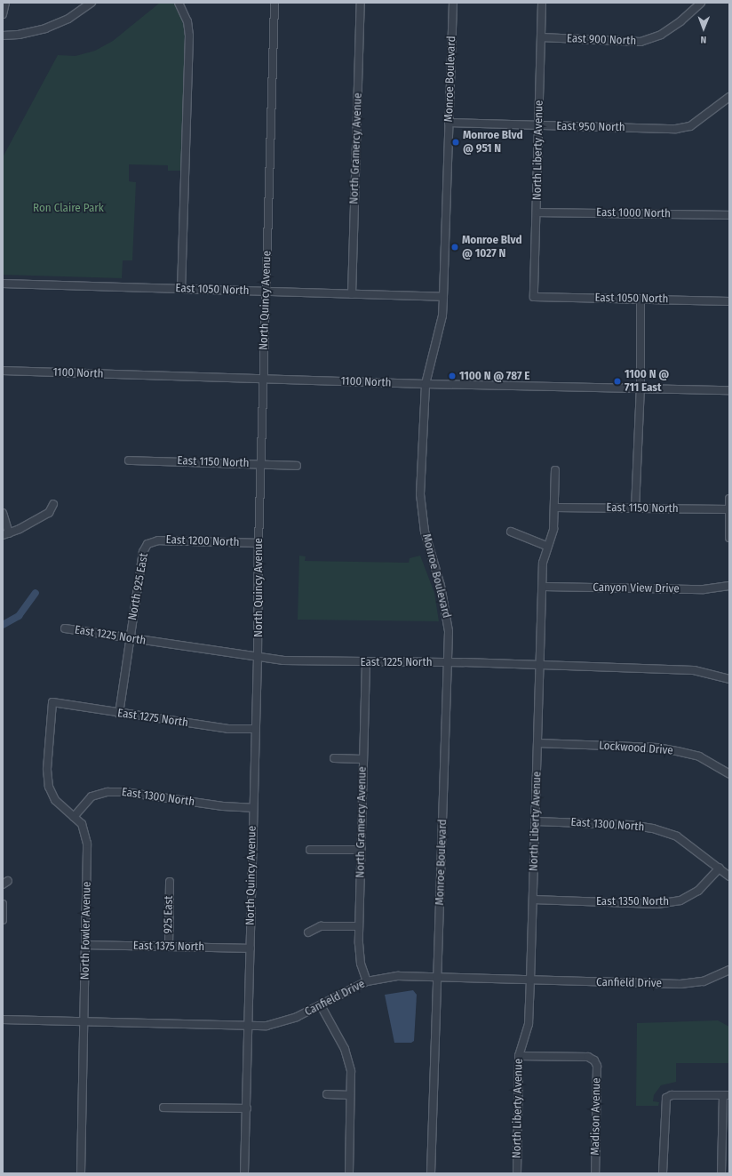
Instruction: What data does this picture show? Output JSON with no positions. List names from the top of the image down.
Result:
{
  "streets": {
    "street": [
      "East 900 North",
      "Monroe Boulevard",
      "East 950 North",
      "North Gramercy Avenue",
      "North Liberty Avenue",
      "East 1000 North",
      "East 1050 North",
      "North Quincy Avenue",
      "1100 North",
      "East 1150 North",
      "East 1200 North",
      "North 925 East",
      "Canyon View Drive",
      "East 1225 North",
      "East 1275 North",
      "Lockwood Drive",
      "East 1300 North",
      "East 1350 North",
      "925 East",
      "North Fowler Avenue",
      "East 1375 North",
      "Canfield Drive",
      "Madison Avenue"
    ]
  },
  "crossings": [
    ["East 900 North", "North Liberty Avenue"],
    ["Monroe Boulevard", "East 950 North"],
    ["Monroe Boulevard", "East 1050 North"],
    ["Monroe Boulevard", "1100 North"],
    ["Monroe Boulevard", "East 1225 North"],
    ["Monroe Boulevard", "Canfield Drive"],
    ["East 950 North", "North Liberty Avenue"],
    ["North Gramercy Avenue", "East 1050 North"],
    ["North Gramercy Avenue", "East 1225 North"],
    ["North Gramercy Avenue", "Canfield Drive"],
    ["North Liberty Avenue", "East 1000 North"],
    ["North Liberty Avenue", "East 1050 North"],
    ["North Liberty Avenue", "East 1150 North"],
    ["North Liberty Avenue", "Canyon View Drive"],
    ["North Liberty Avenue", "East 1225 North"],
    ["North Liberty Avenue", "Lockwood Drive"],
    ["North Liberty Avenue", "East 1300 North"],
    ["North Liberty Avenue", "East 1350 North"],
    ["North Liberty Avenue", "Canfield Drive"],
    ["North Liberty Avenue", "Madison Avenue"],
    ["East 1050 North", "North Quincy Avenue"],
    ["North Quincy Avenue", "1100 North"],
    ["North Quincy Avenue", "East 1150 North"],
    ["North Quincy Avenue", "East 1200 North"],
    ["North Quincy Avenue", "East 1225 North"],
    ["North Quincy Avenue", "East 1275 North"],
    ["North Quincy Avenue", "East 1300 North"],
    ["North Quincy Avenue", "East 1375 North"],
    ["North Quincy Avenue", "Canfield Drive"],
    ["East 1200 North", "North 925 East"],
    ["North 925 East", "East 1225 North"],
    ["North 925 East", "East 1275 North"],
    ["East 1275 North", "North Fowler Avenue"],
    ["East 1300 North", "East 1350 North"],
    ["East 1300 North", "North Fowler Avenue"],
    ["925 East", "East 1375 North"],
    ["North Fowler Avenue", "East 1375 North"],
    ["North Fowler Avenue", "Canfield Drive"]
  ],
  "parks": ["Ron Claire Park"],
  "places": [
    "Monroe Blvd @ 951 N",
    "Monroe Blvd @ 1027 N",
    "1100 N @ 787 E",
    "1100 N @ 711 East"
  ],
  "north": "bottom"
}
